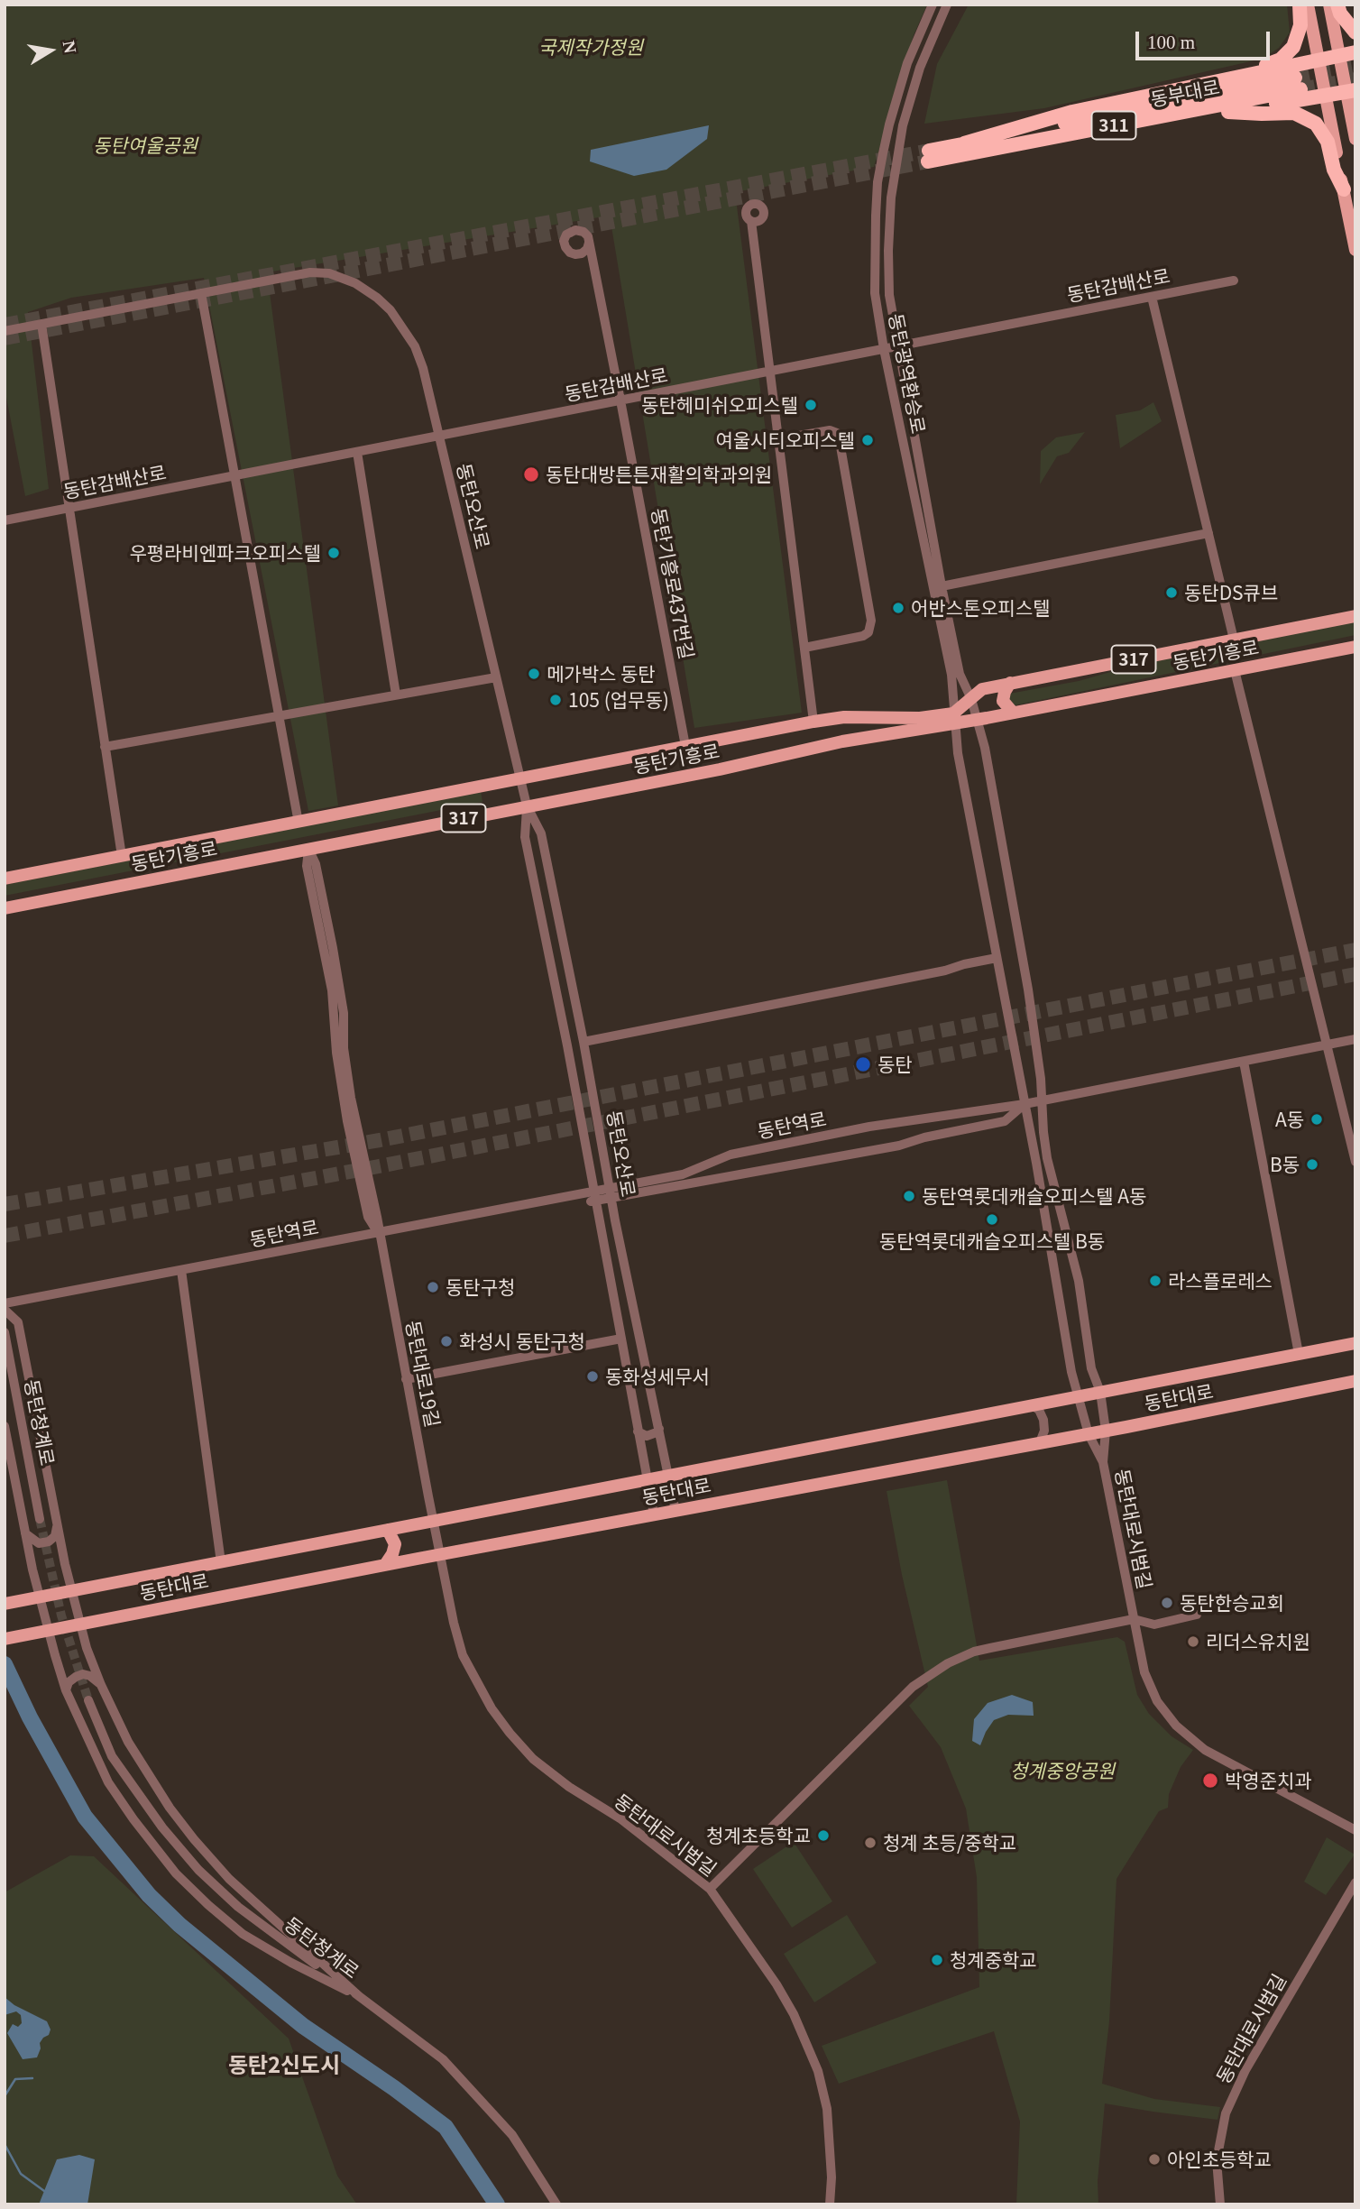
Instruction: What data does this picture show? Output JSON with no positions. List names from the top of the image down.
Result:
{
  "streets": {
    "highway": ["동부대로", "311"],
    "main road": ["동탄기흥로", "317", "동탄대로"],
    "street": [
      "동탄감배산로",
      "동탄광역환승로",
      "동탄오산로",
      "동탄기흥로437번길",
      "동탄역로",
      "동탄대로19길",
      "동탄청계로",
      "동탄대로시범길"
    ]
  },
  "crossings": [
    ["동탄감배산로", "동탄광역환승로"],
    ["동탄감배산로", "동탄오산로"],
    ["동탄감배산로", "동탄기흥로437번길"],
    ["동탄광역환승로", "동탄기흥로"],
    ["동탄광역환승로", "동탄역로"],
    ["동탄오산로", "동탄기흥로"],
    ["동탄오산로", "동탄역로"],
    ["동탄오산로", "동탄대로"],
    ["동탄기흥로437번길", "동탄기흥로"],
    ["동탄기흥로", "동탄대로19길"],
    ["동탄역로", "동탄대로19길"],
    ["동탄역로", "동탄대로"],
    ["동탄역로", "동탄대로시범길"],
    ["동탄대로19길", "동탄대로"],
    ["동탄대로19길", "동탄대로시범길"],
    ["동탄대로", "동탄대로시범길"]
  ],
  "districts": ["동탄2신도시"],
  "parks": ["국제작가정원", "동탄여울공원", "청계중앙공원"],
  "places": [
    "동탄헤미쉬오피스텔",
    "여울시티오피스텔",
    "동탄대방튼튼재활의학과의원",
    "우평라비엔파크오피스텔",
    "동탄DS큐브",
    "어반스톤오피스텔",
    "메가박스 동탄",
    "105 (업무동)",
    "동탄",
    "A동",
    "B동",
    "동탄역롯데캐슬오피스텔 A동",
    "동탄역롯데캐슬오피스텔 B동",
    "라스플로레스",
    "동탄구청",
    "화성시 동탄구청",
    "동화성세무서",
    "동탄한승교회",
    "리더스유치원",
    "박영준치과",
    "청계초등학교",
    "청계 초등/중학교",
    "청계중학교",
    "아인초등학교"
  ],
  "scale_bar": "100 m",
  "north": "right"
}
